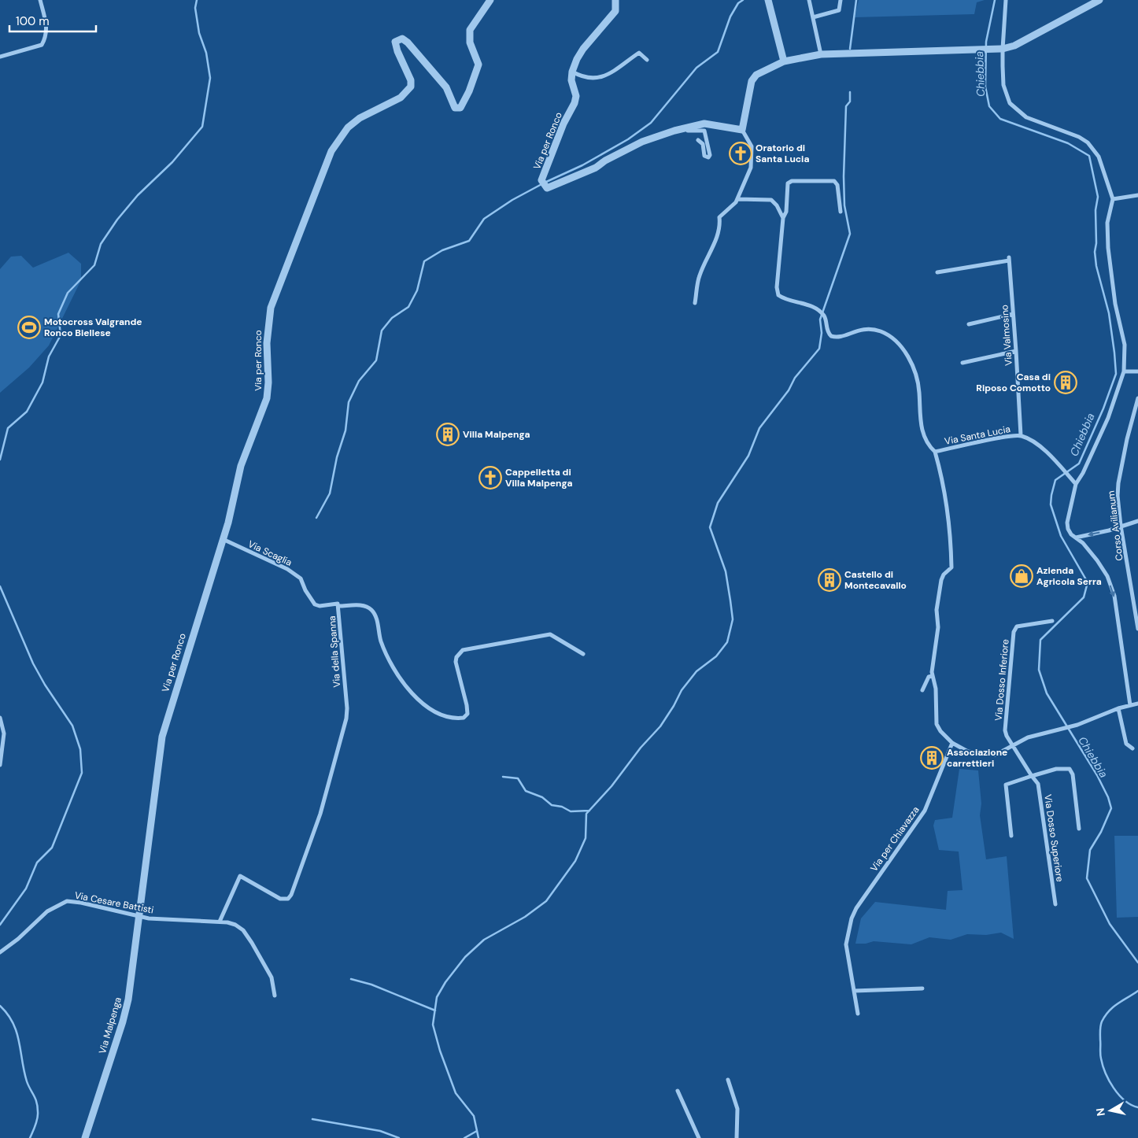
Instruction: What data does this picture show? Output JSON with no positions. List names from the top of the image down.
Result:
{
  "streets": {
    "street": [
      "Via per Ronco",
      "Via Valmosino",
      "Via Santa Lucia",
      "Corso Avilianum",
      "Via Scaglia",
      "Via della Spanna",
      "Via Dosso Inferiore",
      "Via Dosso Superiore",
      "Via per Chiavazza",
      "Via Cesare Battisti",
      "Via Malpenga"
    ]
  },
  "crossings": [
    ["Via per Ronco", "Via Scaglia"],
    ["Via per Ronco", "Via Cesare Battisti"],
    ["Via per Ronco", "Via Malpenga"],
    ["Via Valmosino", "Via Santa Lucia"],
    ["Via Scaglia", "Via della Spanna"],
    ["Via della Spanna", "Via Cesare Battisti"],
    ["Via Dosso Inferiore", "Via Dosso Superiore"],
    ["Via Cesare Battisti", "Via Malpenga"]
  ],
  "water": ["Chiebbia"],
  "places": {
    "church": ["Oratorio di Santa Lucia", "Cappelletta di Villa Malpenga"],
    "sports": ["Motocross Valgrande Ronco Biellese"],
    "building": [
      "Casa di Riposo Comotto",
      "Villa Malpenga",
      "Castello di Montecavallo",
      "Associazione carrettieri"
    ],
    "shop": ["Azienda Agricola Serra"]
  },
  "scale_bar": "100 m",
  "north": "left"
}
